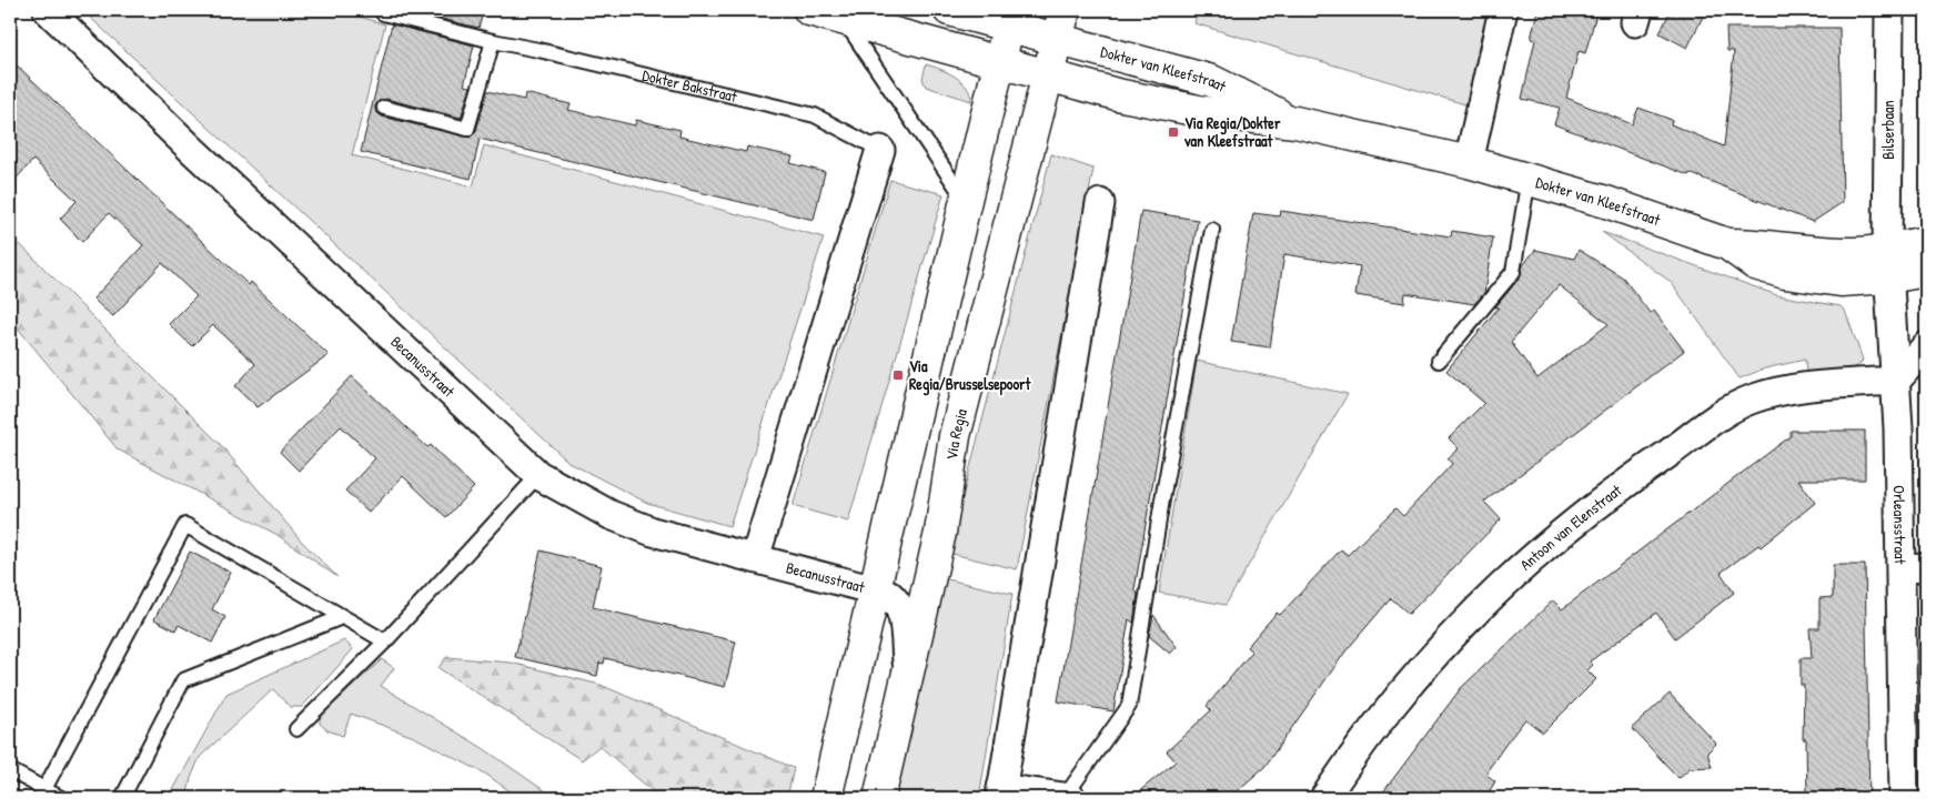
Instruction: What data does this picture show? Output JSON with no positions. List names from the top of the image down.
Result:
{
  "streets": {
    "main road": ["Dokter van Kleefstraat", "Via Regia"],
    "street": [
      "Bilserbaan",
      "Becanusstraat",
      "Orleansstraat",
      "Antoon van Elenstraat"
    ],
    "lane": ["Dokter Bakstraat"]
  },
  "crossings": [
    ["Dokter van Kleefstraat", "Bilserbaan"],
    ["Dokter van Kleefstraat", "Via Regia"],
    ["Dokter van Kleefstraat", "Orleansstraat"],
    ["Bilserbaan", "Orleansstraat"],
    ["Orleansstraat", "Antoon van Elenstraat"]
  ],
  "places": {
    "transit": ["Via Regia/Dokter van Kleefstraat", "Via Regia/Brusselsepoort"]
  }
}
